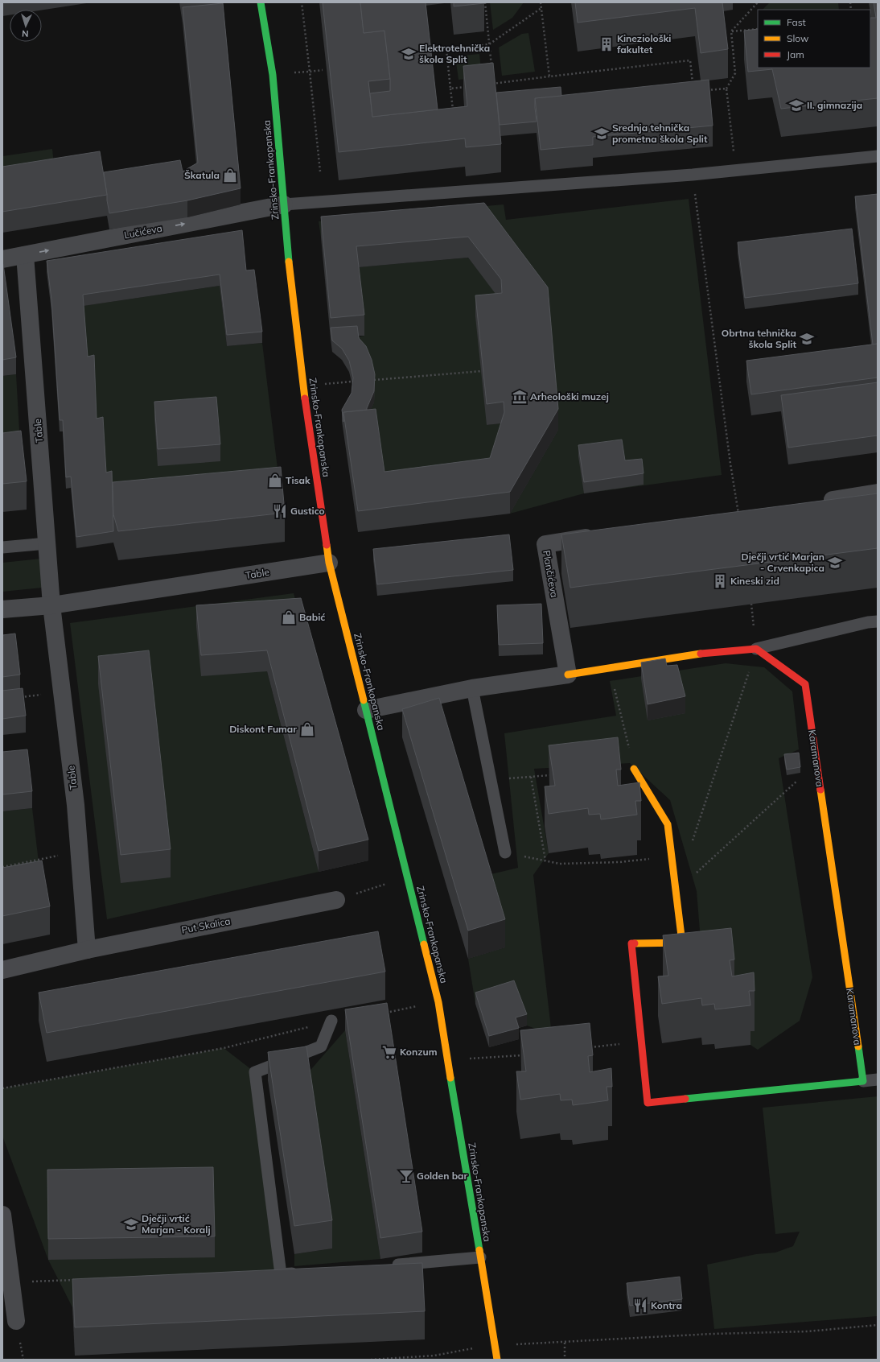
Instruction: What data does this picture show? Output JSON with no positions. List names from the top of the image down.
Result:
{
  "streets": {
    "street": [
      "Zrinsko-Frankopanska",
      "Lučićeva",
      "Table",
      "Plančićeva",
      "Karamanova",
      "Put Skalica"
    ]
  },
  "crossings": [
    ["Zrinsko-Frankopanska", "Lučićeva"],
    ["Zrinsko-Frankopanska", "Table"],
    ["Lučićeva", "Table"],
    ["Table", "Put Skalica"]
  ],
  "one_way": ["Lučićeva"],
  "places": {
    "building": ["Kineziološki fakultet", "Kineski zid"],
    "school or university": [
      "Elektrotehnička škola Split",
      "II. gimnazija",
      "Srednja tehnička prometna škola Split",
      "Obrtna tehnička škola Split",
      "Dječji vrtić Marjan - Crvenkapica",
      "Dječji vrtić Marjan - Koralj"
    ],
    "shop": [
      "Škatula",
      "Tisak",
      "Babić",
      "Diskont Fumar"
    ],
    "museum": ["Arheološki muzej"],
    "restaurant": ["Gustico", "Kontra"],
    "supermarket": ["Konzum"],
    "bar": ["Golden bar"]
  },
  "legend": ["Fast", "Slow", "Jam"],
  "north": "bottom"
}
